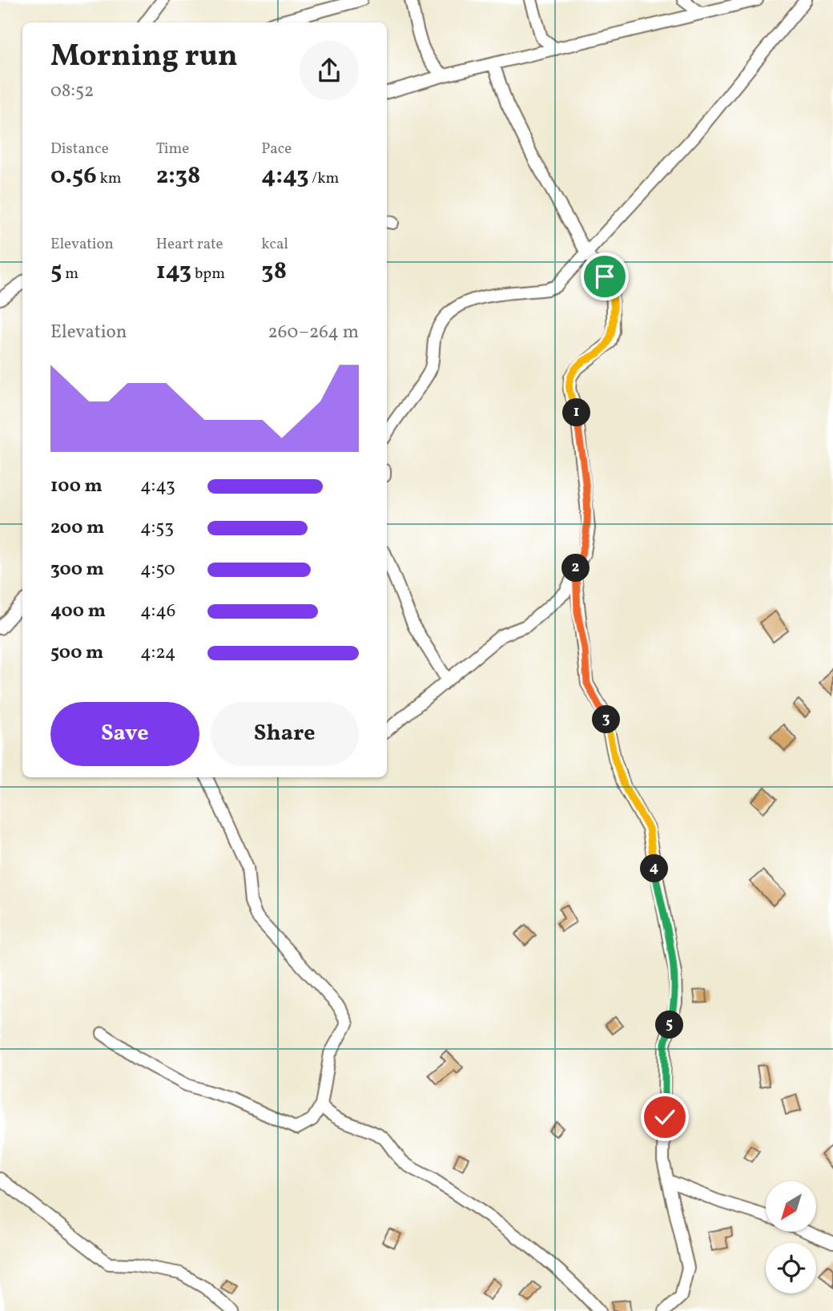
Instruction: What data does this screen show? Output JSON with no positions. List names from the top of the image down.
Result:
{
  "north": "bottom left",
  "page": {
    "heading": ["Morning run", "08:52"],
    "stats": [
      ["Distance", "0.56 km"],
      ["Time", "2:38"],
      ["Pace", "4:43 /km"],
      ["Elevation", "5 m"],
      ["Heart rate", "143 bpm"],
      ["kcal", "38"]
    ],
    "chart": ["Elevation", "260–264 m"],
    "pins": [
      "1",
      "2",
      "3",
      "4",
      "5"
    ],
    "list": [
      {
        "name": "100 m",
        "note": "4:43"
      },
      {
        "name": "200 m",
        "note": "4:53"
      },
      {
        "name": "300 m",
        "note": "4:50"
      },
      {
        "name": "400 m",
        "note": "4:46"
      },
      {
        "name": "500 m",
        "note": "4:24"
      }
    ],
    "buttons": ["Save", "Share"]
  }
}
